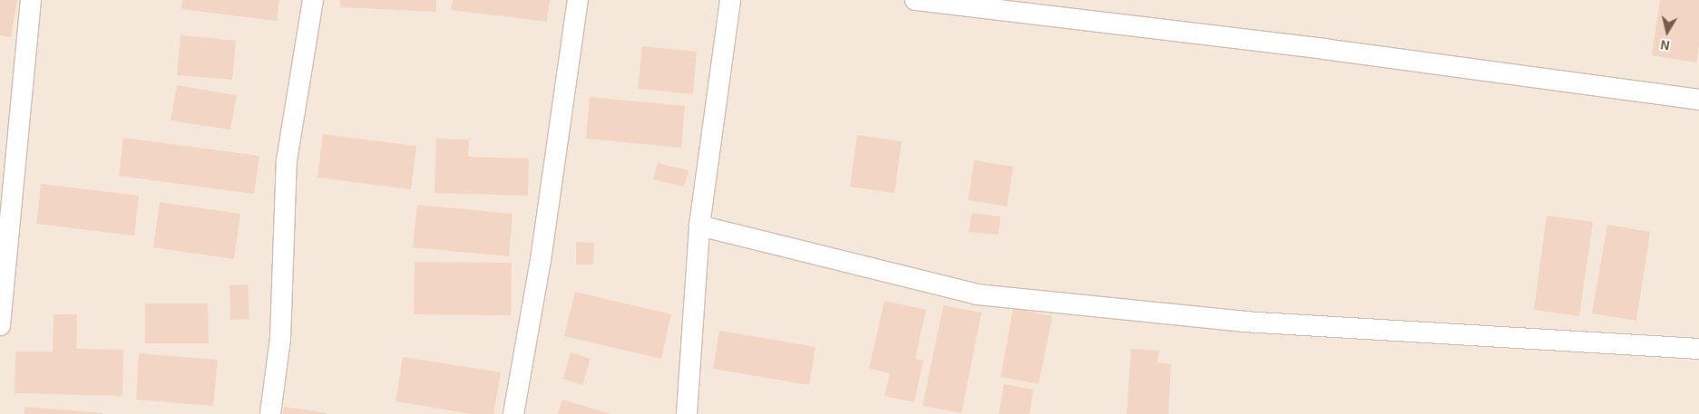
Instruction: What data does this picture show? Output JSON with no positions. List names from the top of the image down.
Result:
{
  "north": "bottom"
}
